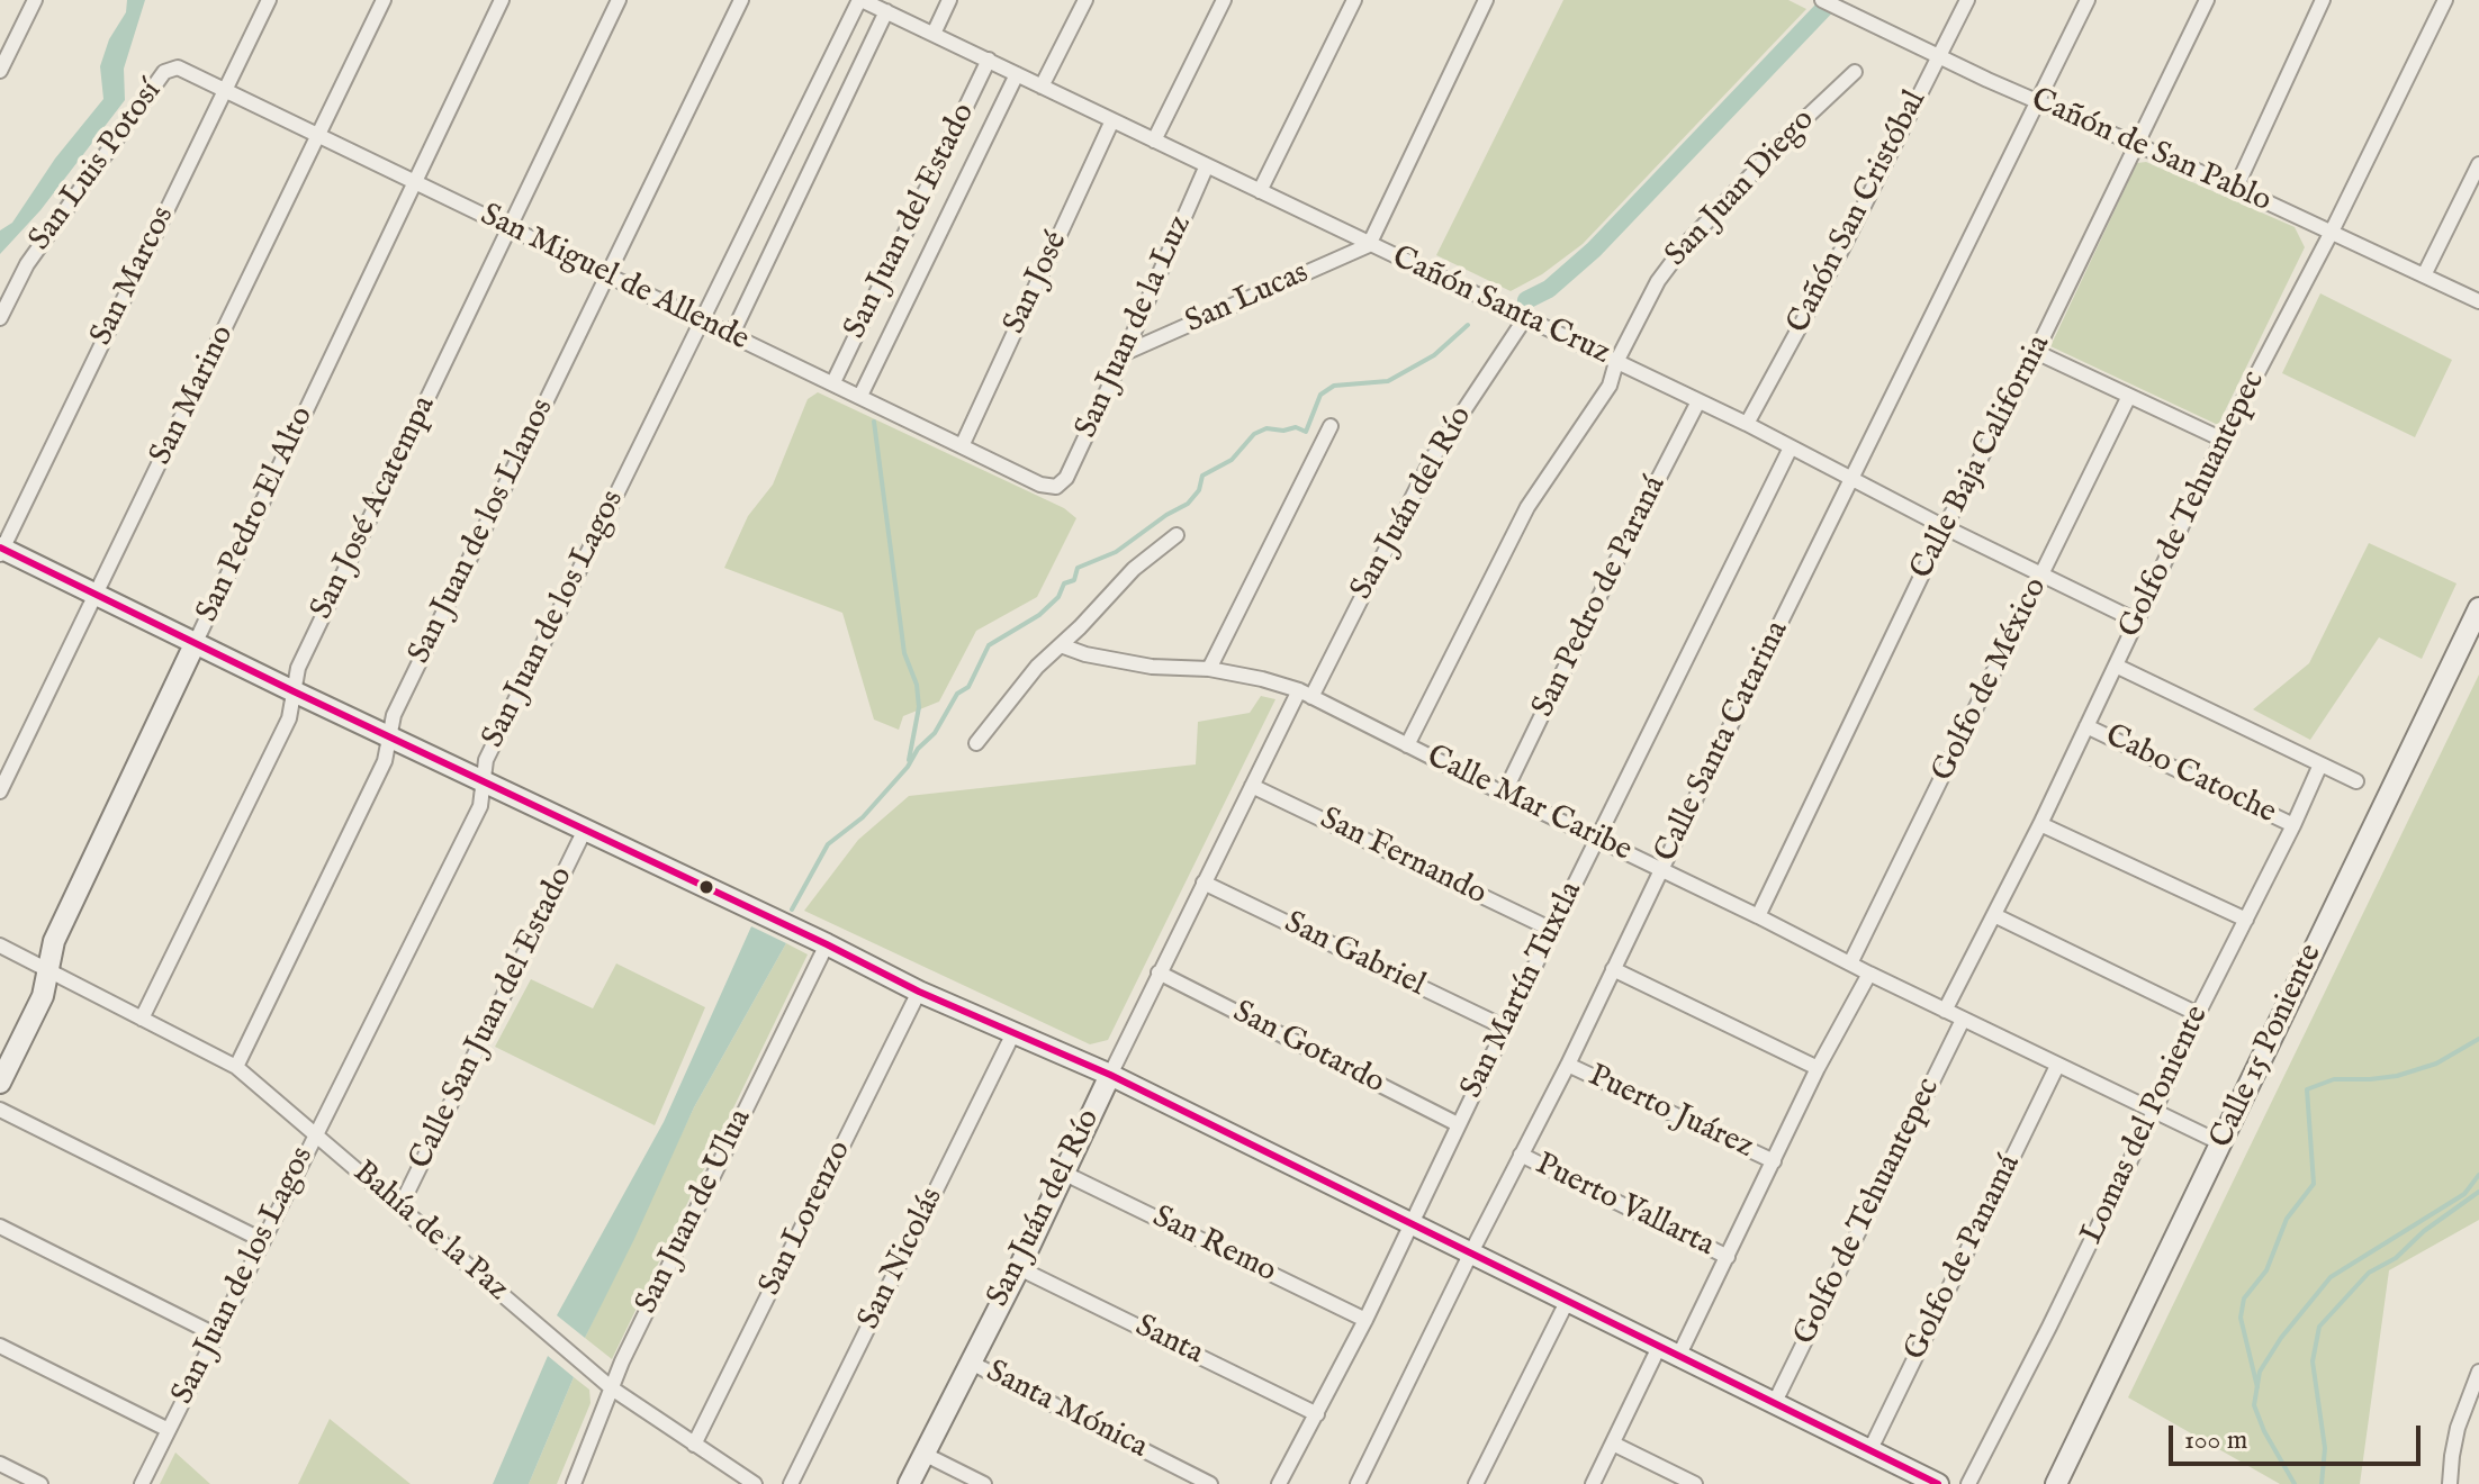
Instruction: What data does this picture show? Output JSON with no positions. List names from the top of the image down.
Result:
{
  "streets": {
    "street": [
      "Cañón de San Pablo",
      "San Luis Potosí",
      "San Juan Diego",
      "Cañón San Cristóbal",
      "San Juan del Estado",
      "San Marcos",
      "San Miguel de Allende",
      "San José",
      "San Lucas",
      "Cañón Santa Cruz",
      "San Juan de la Luz",
      "San Marino",
      "Calle Baja California",
      "San Juán del Río",
      "Golfo de Tehuantepec",
      "San José Acatempa",
      "San Pedro El Alto",
      "San Juan de los Llanos",
      "San Pedro de Paraná",
      "San Juan de los Lagos",
      "Golfo de México",
      "Calle Santa Catarina",
      "Cabo Catoche",
      "Calle Mar Caribe",
      "San Fernando",
      "San Gabriel",
      "San Martín Tuxtla",
      "Calle San Juan del Estado",
      "Calle 15 Poniente",
      "San Gotardo",
      "Puerto Juárez",
      "Lomas del Poniente",
      "Puerto Vallarta",
      "San Juan de Ulua",
      "San Lorenzo",
      "Bahía de la Paz",
      "San Remo",
      "Golfo de Panamá",
      "San Nicolás",
      "Santa",
      "Santa Mónica"
    ]
  },
  "crossings": [
    ["Cañón de San Pablo", "Cañón San Cristóbal"],
    ["Cañón de San Pablo", "Calle Baja California"],
    ["Cañón de San Pablo", "Golfo de Tehuantepec"],
    ["Cañón de San Pablo", "Calle Santa Catarina"],
    ["San Luis Potosí", "San Miguel de Allende"],
    ["San Juan Diego", "Cañón Santa Cruz"],
    ["San Juan Diego", "Calle Mar Caribe"],
    ["Cañón San Cristóbal", "Cañón Santa Cruz"],
    ["San Juan del Estado", "San Miguel de Allende"],
    ["San Juan del Estado", "Cañón Santa Cruz"],
    ["San Marcos", "San Miguel de Allende"],
    ["San Miguel de Allende", "San José"],
    ["San Miguel de Allende", "San Juan de la Luz"],
    ["San Miguel de Allende", "San Marino"],
    ["San Miguel de Allende", "San José Acatempa"],
    ["San Miguel de Allende", "San Pedro El Alto"],
    ["San Miguel de Allende", "San Juan de los Llanos"],
    ["San Miguel de Allende", "San Juan de los Lagos"],
    ["San José", "Cañón Santa Cruz"],
    ["San Lucas", "Cañón Santa Cruz"],
    ["San Lucas", "San Juan de la Luz"],
    ["Cañón Santa Cruz", "San Juan de la Luz"],
    ["Cañón Santa Cruz", "Calle Baja California"],
    ["Cañón Santa Cruz", "San Juán del Río"],
    ["Cañón Santa Cruz", "Golfo de Tehuantepec"],
    ["Cañón Santa Cruz", "San Pedro de Paraná"],
    ["Cañón Santa Cruz", "San Juan de los Lagos"],
    ["Cañón Santa Cruz", "Golfo de México"],
    ["Cañón Santa Cruz", "Calle Santa Catarina"],
    ["Cañón Santa Cruz", "San Martín Tuxtla"],
    ["Calle Baja California", "Calle Mar Caribe"],
    ["San Juán del Río", "Calle Mar Caribe"],
    ["San Juán del Río", "San Fernando"],
    ["San Juán del Río", "San Gabriel"],
    ["San Juán del Río", "San Gotardo"],
    ["San Juán del Río", "San Remo"],
    ["San Juán del Río", "Santa"],
    ["San Juán del Río", "Santa Mónica"],
    ["Golfo de Tehuantepec", "Cabo Catoche"],
    ["Golfo de Tehuantepec", "Calle Mar Caribe"],
    ["San José Acatempa", "Bahía de la Paz"],
    ["San Pedro El Alto", "Bahía de la Paz"],
    ["San Juan de los Llanos", "Bahía de la Paz"],
    ["San Pedro de Paraná", "Calle Mar Caribe"],
    ["San Juan de los Lagos", "Bahía de la Paz"],
    ["Golfo de México", "Calle Mar Caribe"],
    ["Calle Santa Catarina", "Calle Mar Caribe"],
    ["Calle Santa Catarina", "Puerto Juárez"],
    ["Calle Santa Catarina", "Puerto Vallarta"],
    ["Cabo Catoche", "Lomas del Poniente"],
    ["Calle Mar Caribe", "San Martín Tuxtla"],
    ["Calle Mar Caribe", "Calle 15 Poniente"],
    ["Calle Mar Caribe", "Lomas del Poniente"],
    ["Calle Mar Caribe", "Golfo de Panamá"],
    ["San Fernando", "San Martín Tuxtla"],
    ["San Gabriel", "San Martín Tuxtla"],
    ["San Martín Tuxtla", "San Gotardo"],
    ["San Martín Tuxtla", "San Remo"],
    ["San Martín Tuxtla", "Santa"],
    ["Calle San Juan del Estado", "Bahía de la Paz"],
    ["San Juan de Ulua", "Bahía de la Paz"],
    ["San Lorenzo", "Bahía de la Paz"]
  ],
  "scale_bar": "100 m"
}
